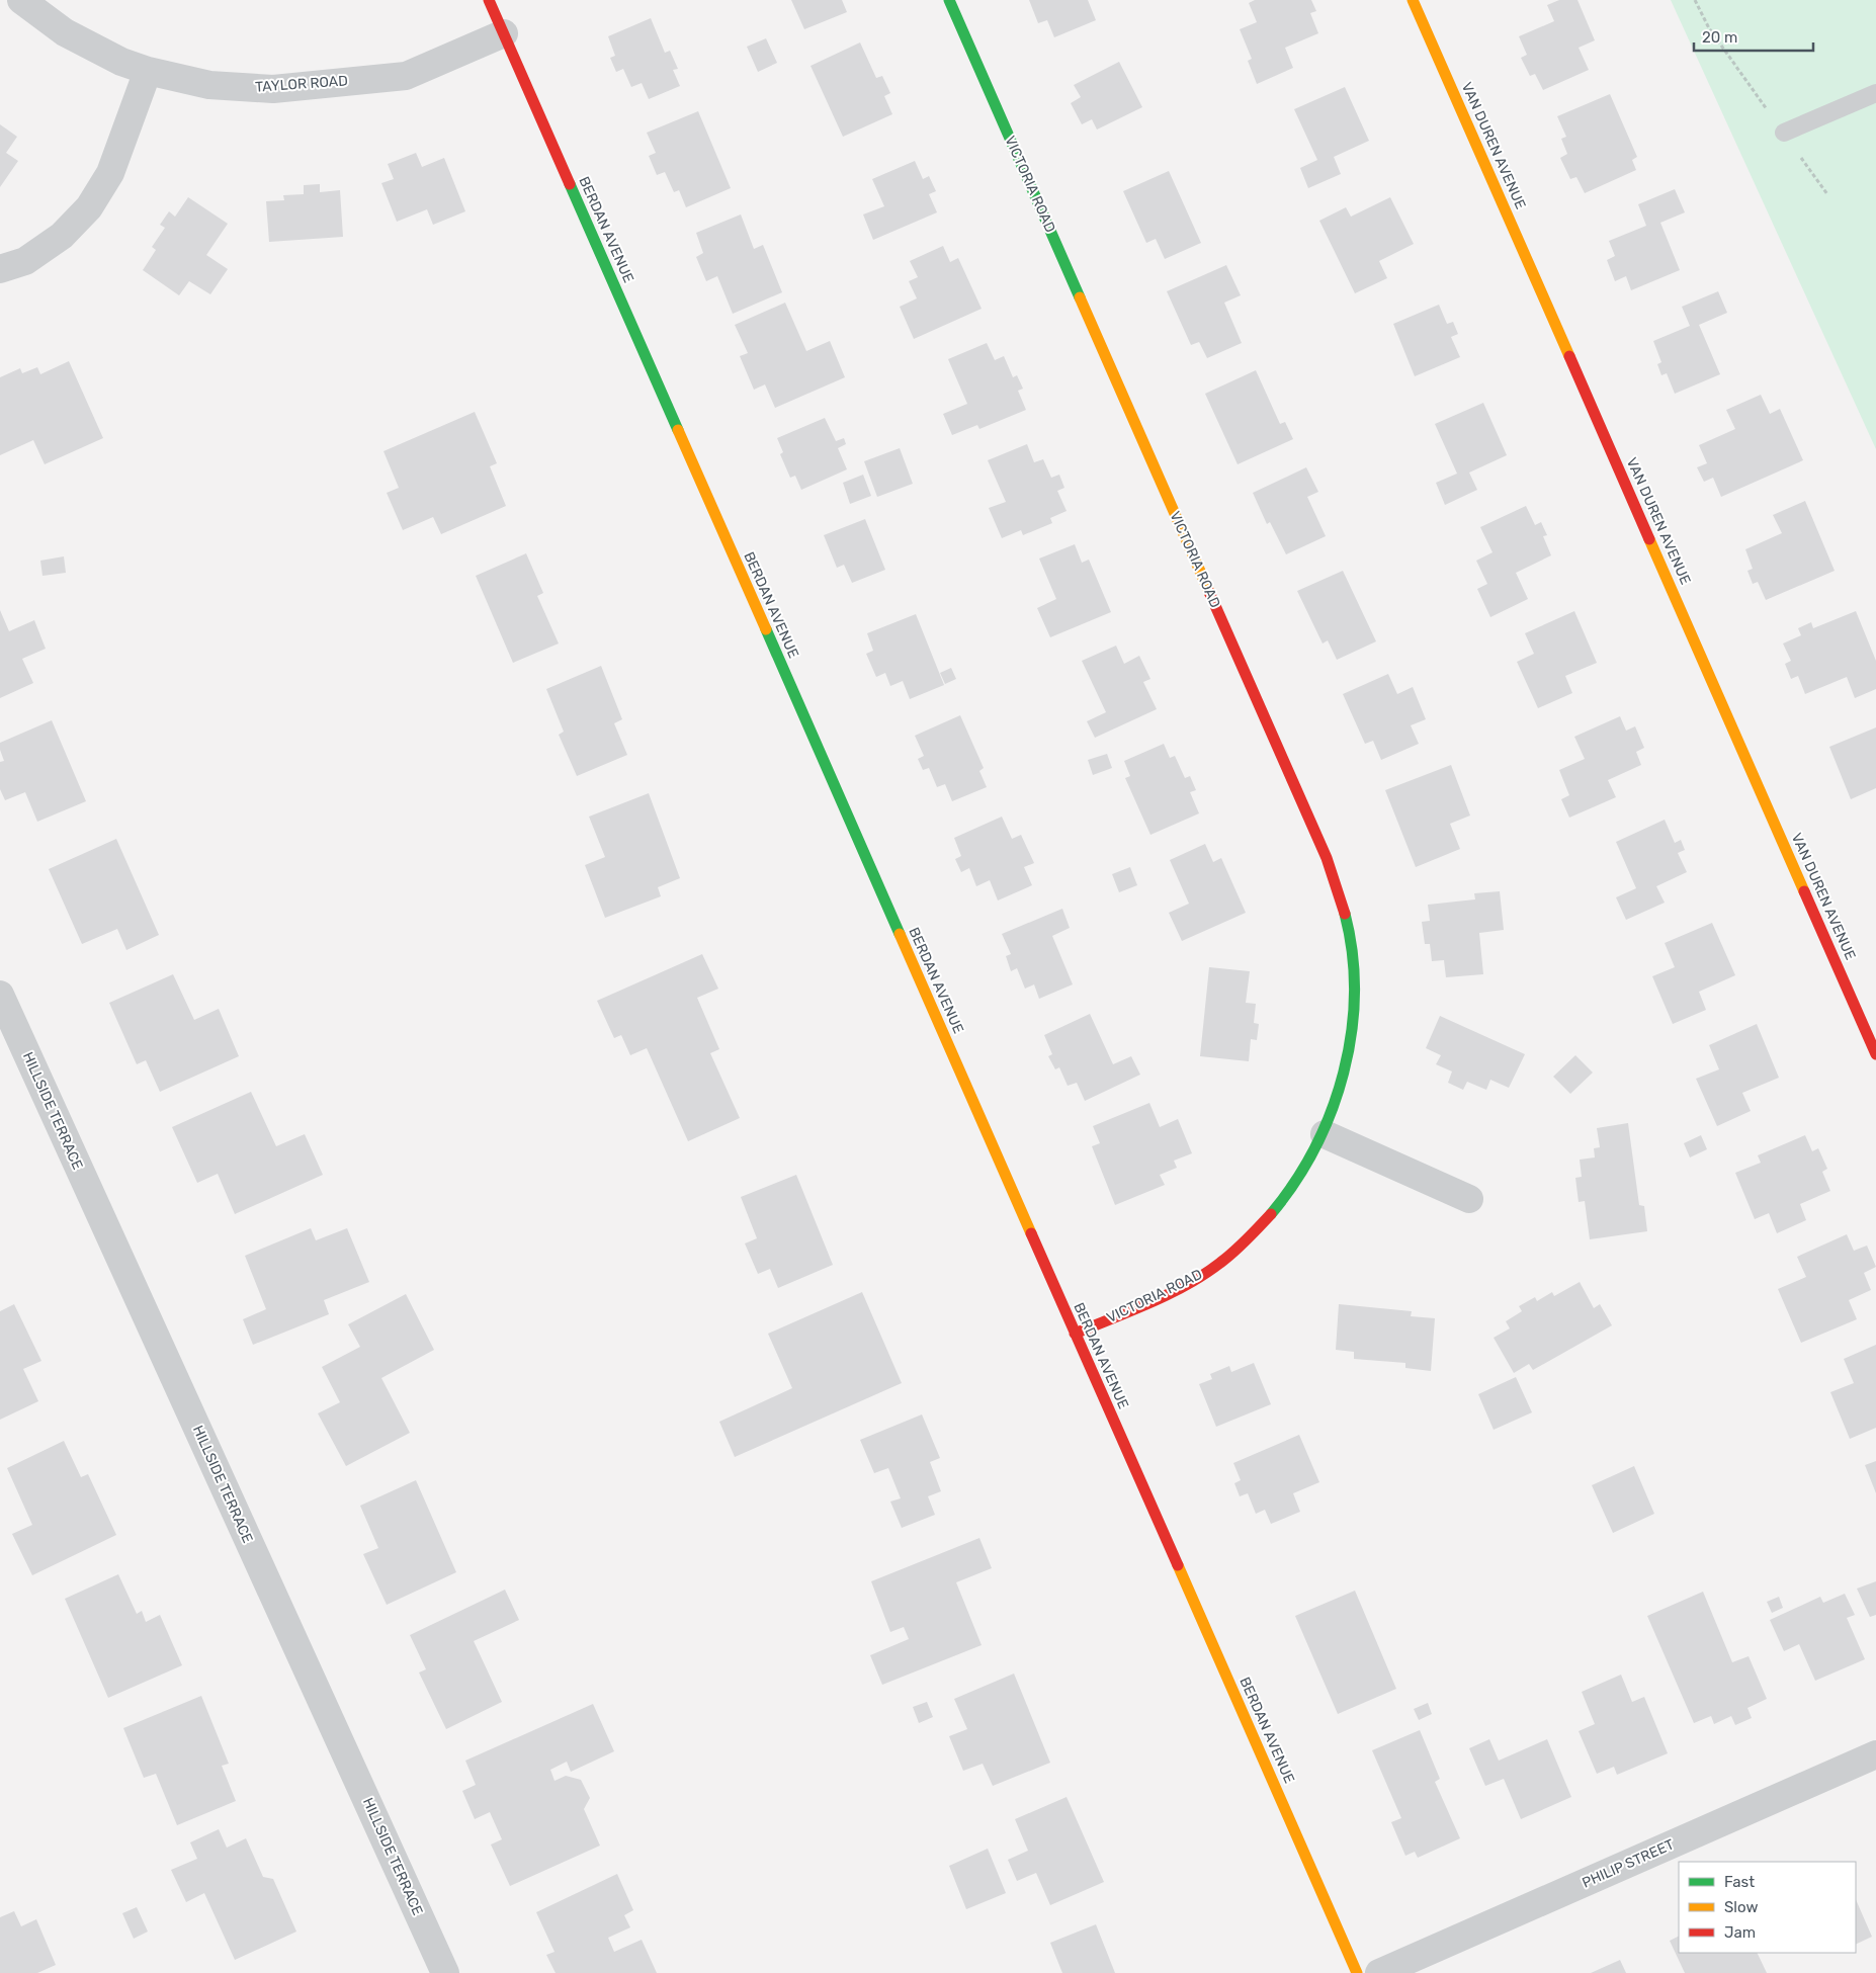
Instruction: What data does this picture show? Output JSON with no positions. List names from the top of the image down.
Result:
{
  "streets": {
    "street": [
      "TAYLOR ROAD",
      "VAN DUREN AVENUE",
      "VICTORIA ROAD",
      "BERDAN AVENUE",
      "HILLSIDE TERRACE",
      "PHILIP STREET"
    ]
  },
  "crossings": [
    ["TAYLOR ROAD", "BERDAN AVENUE"],
    ["VICTORIA ROAD", "BERDAN AVENUE"]
  ],
  "legend": ["Fast", "Slow", "Jam"],
  "scale_bar": "20 m"
}
